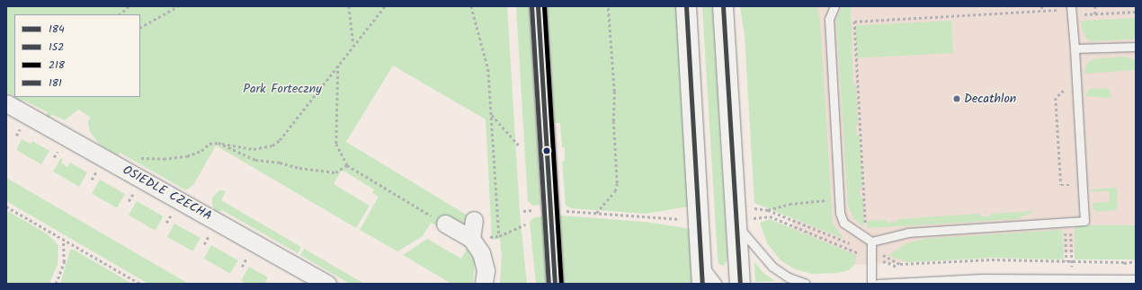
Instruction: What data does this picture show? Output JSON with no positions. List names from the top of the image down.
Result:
{
  "streets": {
    "street": ["OSIEDLE CZECHA"]
  },
  "parks": ["Park Forteczny"],
  "places": ["Decathlon"],
  "lines": [
    "transit line 184",
    "transit line 152",
    "transit line 218",
    "transit line 181"
  ],
  "legend": [
    "184",
    "152",
    "218",
    "181"
  ]
}
